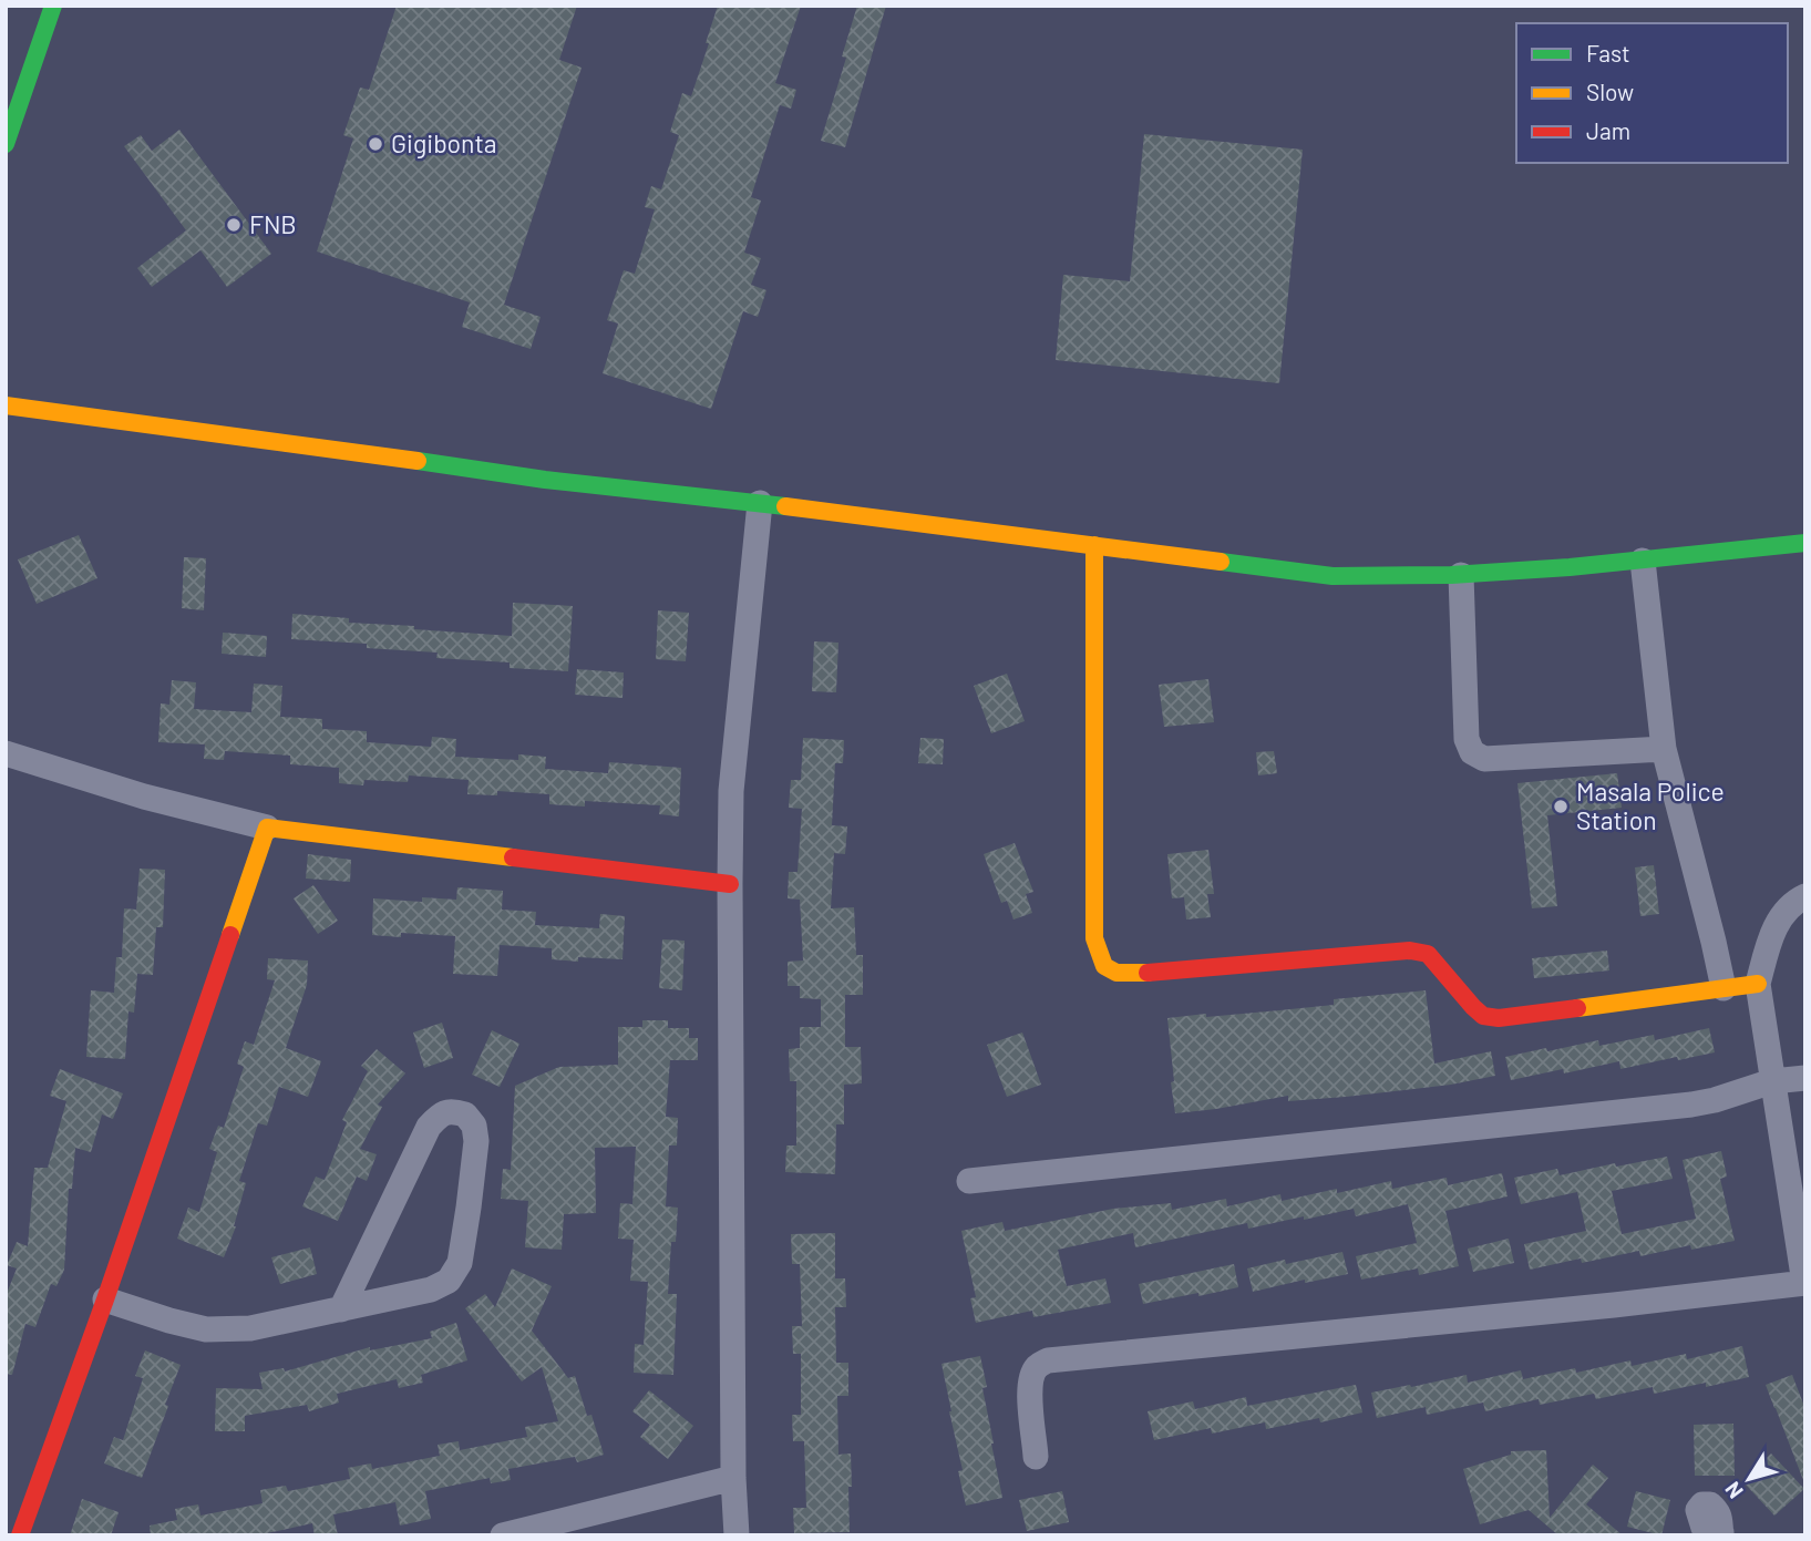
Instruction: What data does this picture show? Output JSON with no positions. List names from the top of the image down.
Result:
{
  "places": ["Gigibonta", "FNB", "Masala Police Station"],
  "legend": ["Fast", "Slow", "Jam"],
  "north": "bottom left"
}
